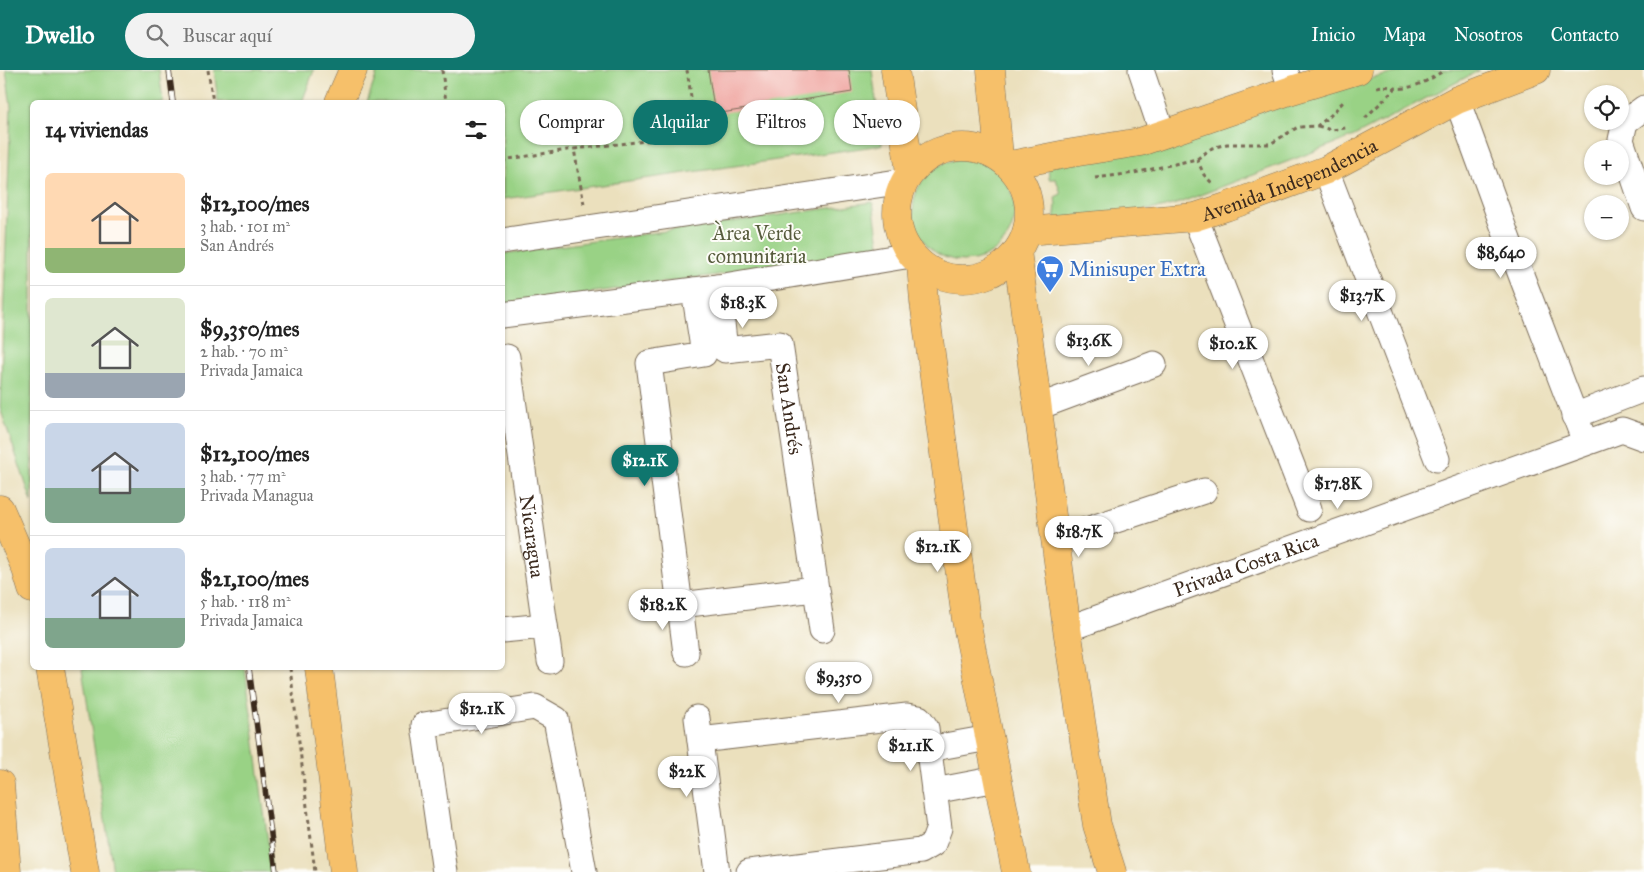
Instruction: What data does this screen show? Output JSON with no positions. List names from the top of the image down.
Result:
{
  "streets": {
    "main road": ["Avenida Independencia"],
    "street": ["San Andrés", "Nicaragua", "Privada Costa Rica"]
  },
  "parks": ["Àrea Verde comunitaria"],
  "places": {
    "supermarket": ["Minisuper Extra"]
  },
  "page": {
    "header": "Dwello",
    "search": "Buscar aquí",
    "nav": [
      "Inicio",
      "Mapa",
      "Nosotros",
      "Contacto"
    ],
    "map_buttons": ["+", "−"],
    "chip": [
      "Comprar",
      "Alquilar",
      "Filtros",
      "Nuevo"
    ],
    "heading": "14 viviendas",
    "list": [
      {
        "name": "$12,100/mes",
        "note": "3 hab. · 101 m² · San Andrés"
      },
      {
        "name": "$9,350/mes",
        "note": "2 hab. · 70 m² · Privada Jamaica"
      },
      {
        "name": "$12,100/mes",
        "note": "3 hab. · 77 m² · Privada Managua"
      },
      {
        "name": "$21,100/mes",
        "note": "5 hab. · 118 m² · Privada Jamaica"
      }
    ],
    "price": [
      "$8,640",
      "$13.7K",
      "$18.3K",
      "$13.6K",
      "$10.2K",
      "$12.1K",
      "$17.8K",
      "$18.7K",
      "$12.1K",
      "$18.2K",
      "$9,350",
      "$12.1K",
      "$21.1K",
      "$22K"
    ]
  }
}
